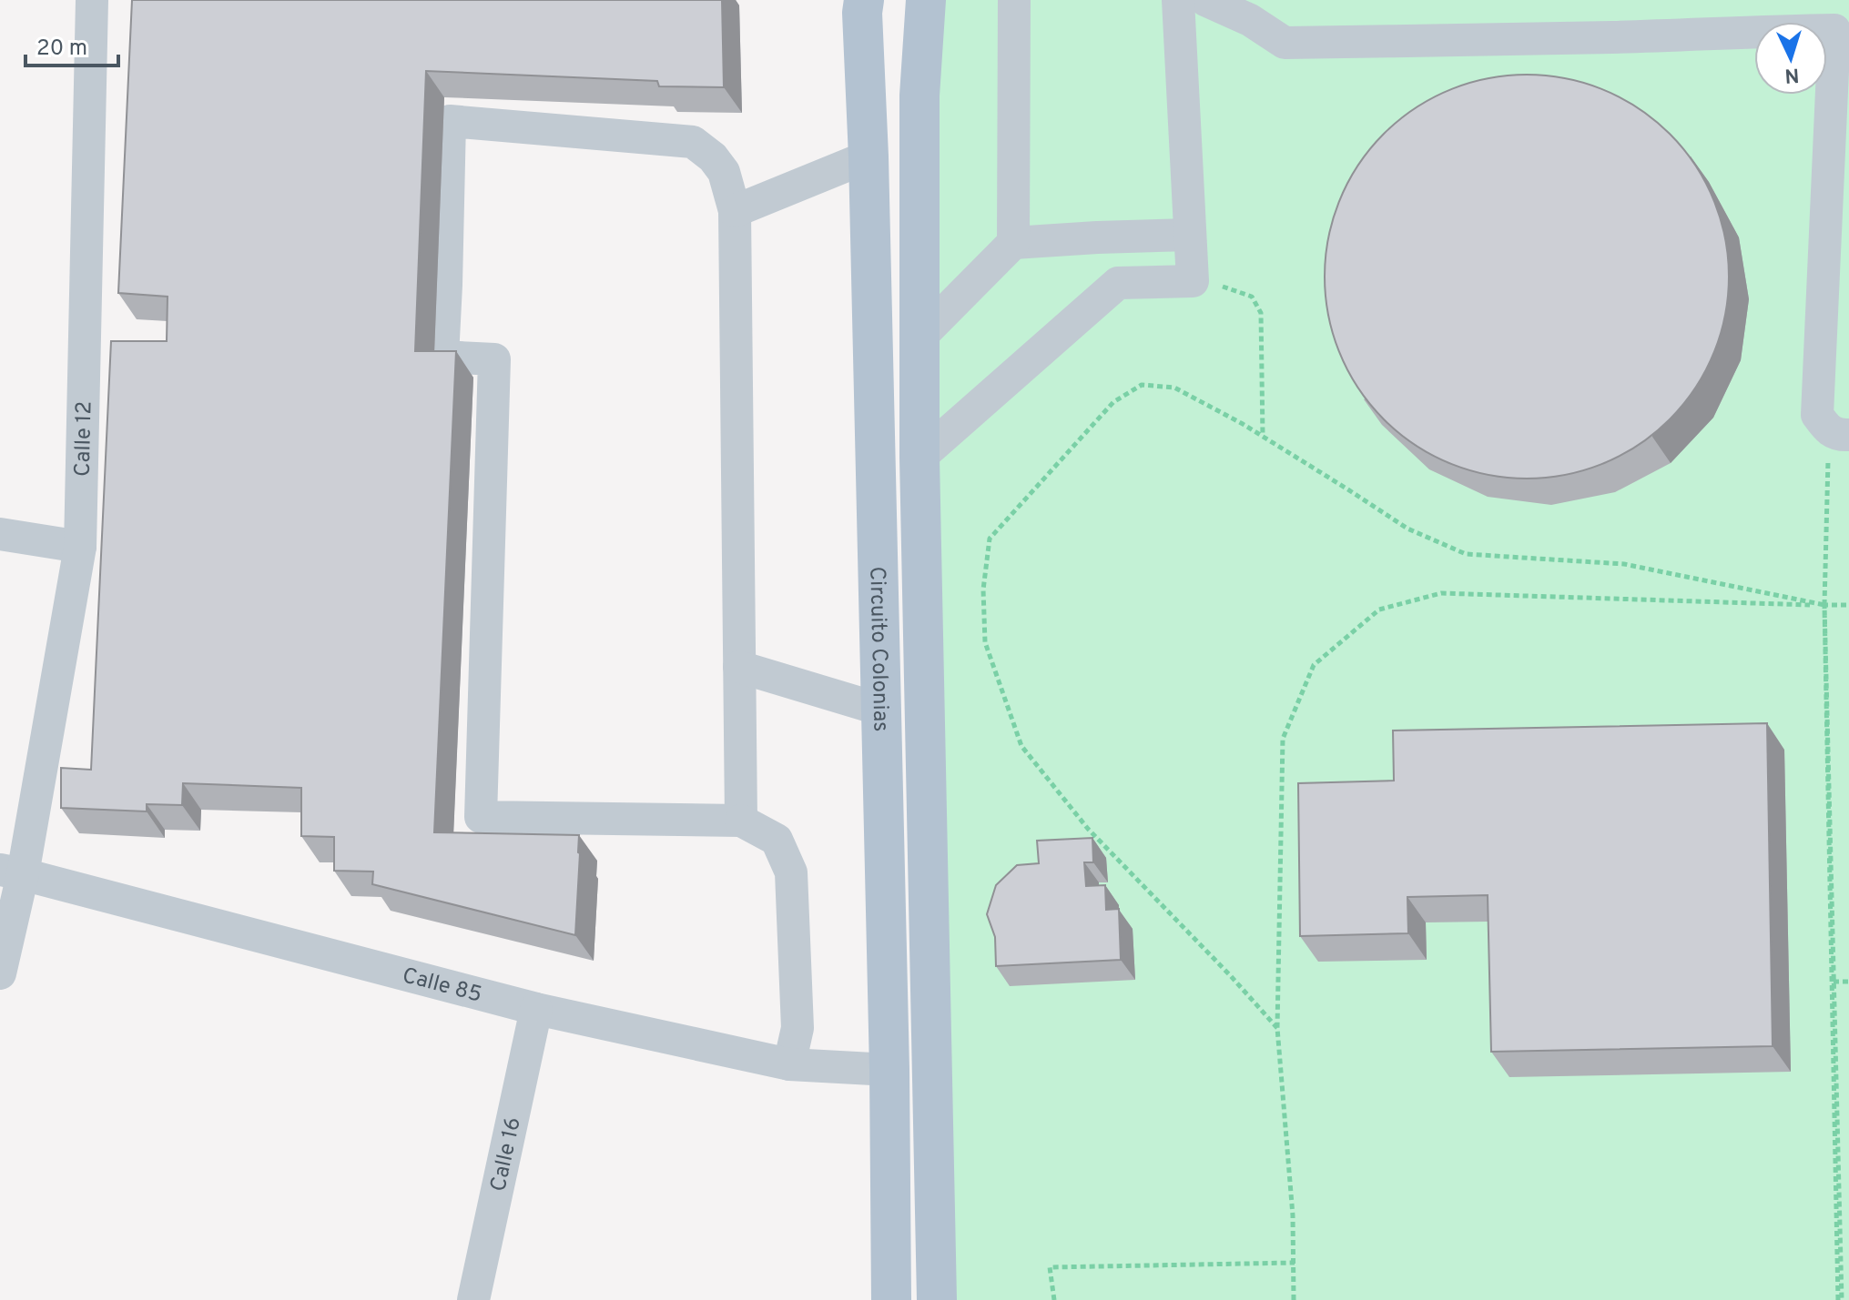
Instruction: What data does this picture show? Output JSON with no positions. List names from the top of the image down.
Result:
{
  "streets": {
    "main road": ["Circuito Colonias"],
    "street": ["Calle 12", "Calle 85", "Calle 16"]
  },
  "crossings": [
    ["Calle 12", "Calle 85"],
    ["Circuito Colonias", "Calle 85"],
    ["Calle 85", "Calle 16"]
  ],
  "scale_bar": "20 m",
  "north": "bottom"
}
